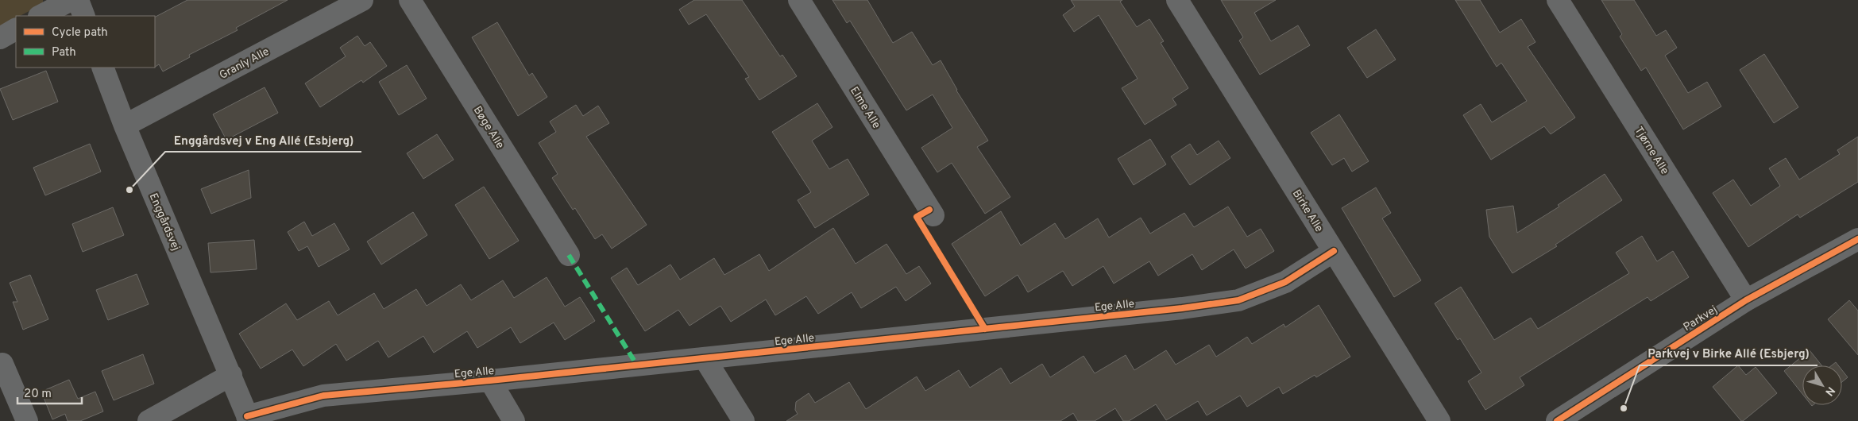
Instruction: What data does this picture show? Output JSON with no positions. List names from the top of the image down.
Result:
{
  "streets": {
    "street": [
      "Granly Alle",
      "Elme Alle",
      "Bøge Alle",
      "Tjørne Alle",
      "Birke Alle",
      "Enggårdsvej",
      "Ege Alle",
      "Parkvej"
    ]
  },
  "crossings": [
    ["Granly Alle", "Enggårdsvej"],
    ["Tjørne Alle", "Parkvej"],
    ["Birke Alle", "Ege Alle"],
    ["Enggårdsvej", "Ege Alle"]
  ],
  "places": ["Enggårdsvej v Eng Allé (Esbjerg)", "Parkvej v Birke Allé (Esbjerg)"],
  "legend": ["Cycle path", "Path"],
  "scale_bar": "20 m",
  "north": "bottom right"
}
